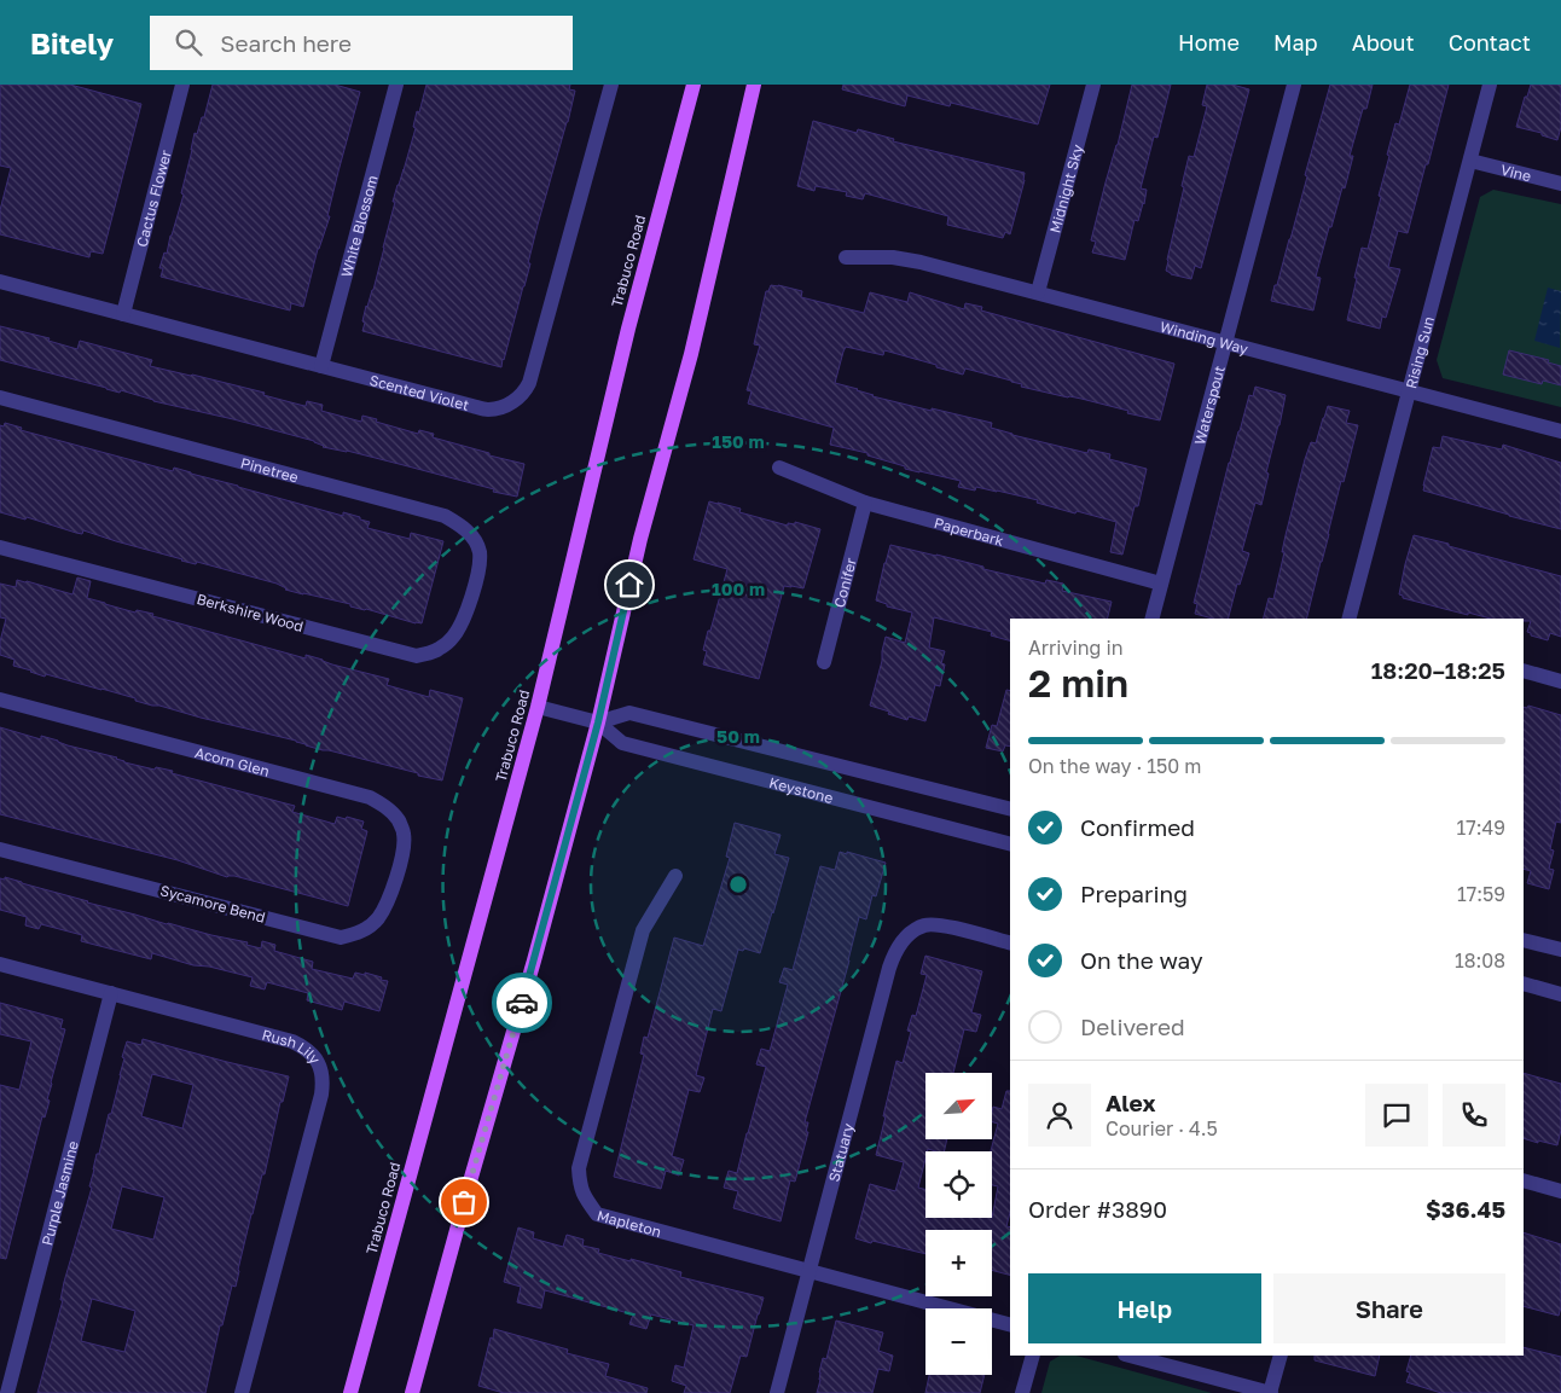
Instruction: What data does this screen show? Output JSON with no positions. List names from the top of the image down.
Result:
{
  "streets": {
    "main road": ["Trabuco Road"],
    "street": [
      "Vine",
      "Midnight Sky",
      "Cactus Flower",
      "White Blossom",
      "Winding Way",
      "Rising Sun",
      "Scented Violet",
      "Waterspout",
      "Pinetree",
      "Paperbark",
      "Conifer",
      "Berkshire Wood",
      "Acorn Glen",
      "Keystone",
      "Sycamore Bend",
      "Rush Lily",
      "Statuary",
      "Purple Jasmine",
      "Mapleton"
    ]
  },
  "crossings": [
    ["Vine", "Rising Sun"],
    ["Midnight Sky", "Winding Way"],
    ["Cactus Flower", "Scented Violet"],
    ["White Blossom", "Scented Violet"],
    ["Trabuco Road", "Keystone"],
    ["Winding Way", "Rising Sun"],
    ["Winding Way", "Waterspout"],
    ["Waterspout", "Paperbark"],
    ["Pinetree", "Berkshire Wood"],
    ["Paperbark", "Conifer"],
    ["Acorn Glen", "Sycamore Bend"],
    ["Rush Lily", "Purple Jasmine"],
    ["Statuary", "Mapleton"]
  ],
  "north": "top right",
  "page": {
    "header": "Bitely",
    "search": "Search here",
    "nav": [
      "Home",
      "Map",
      "About",
      "Contact"
    ],
    "heading": ["2 min", "Arriving in", "18:20–18:25"],
    "panel": [
      "Alex",
      "Courier · 4.5",
      "Order #3890",
      "$36.45"
    ],
    "bar": "On the way · 150 m",
    "list": [
      ["Confirmed", "17:49"],
      ["Preparing", "17:59"],
      ["On the way", "18:08"],
      "Delivered"
    ],
    "map_buttons": ["+", "−"],
    "buttons": ["Help", "Share"]
  },
  "rings": ["150 m", "100 m", "50 m"]
}
